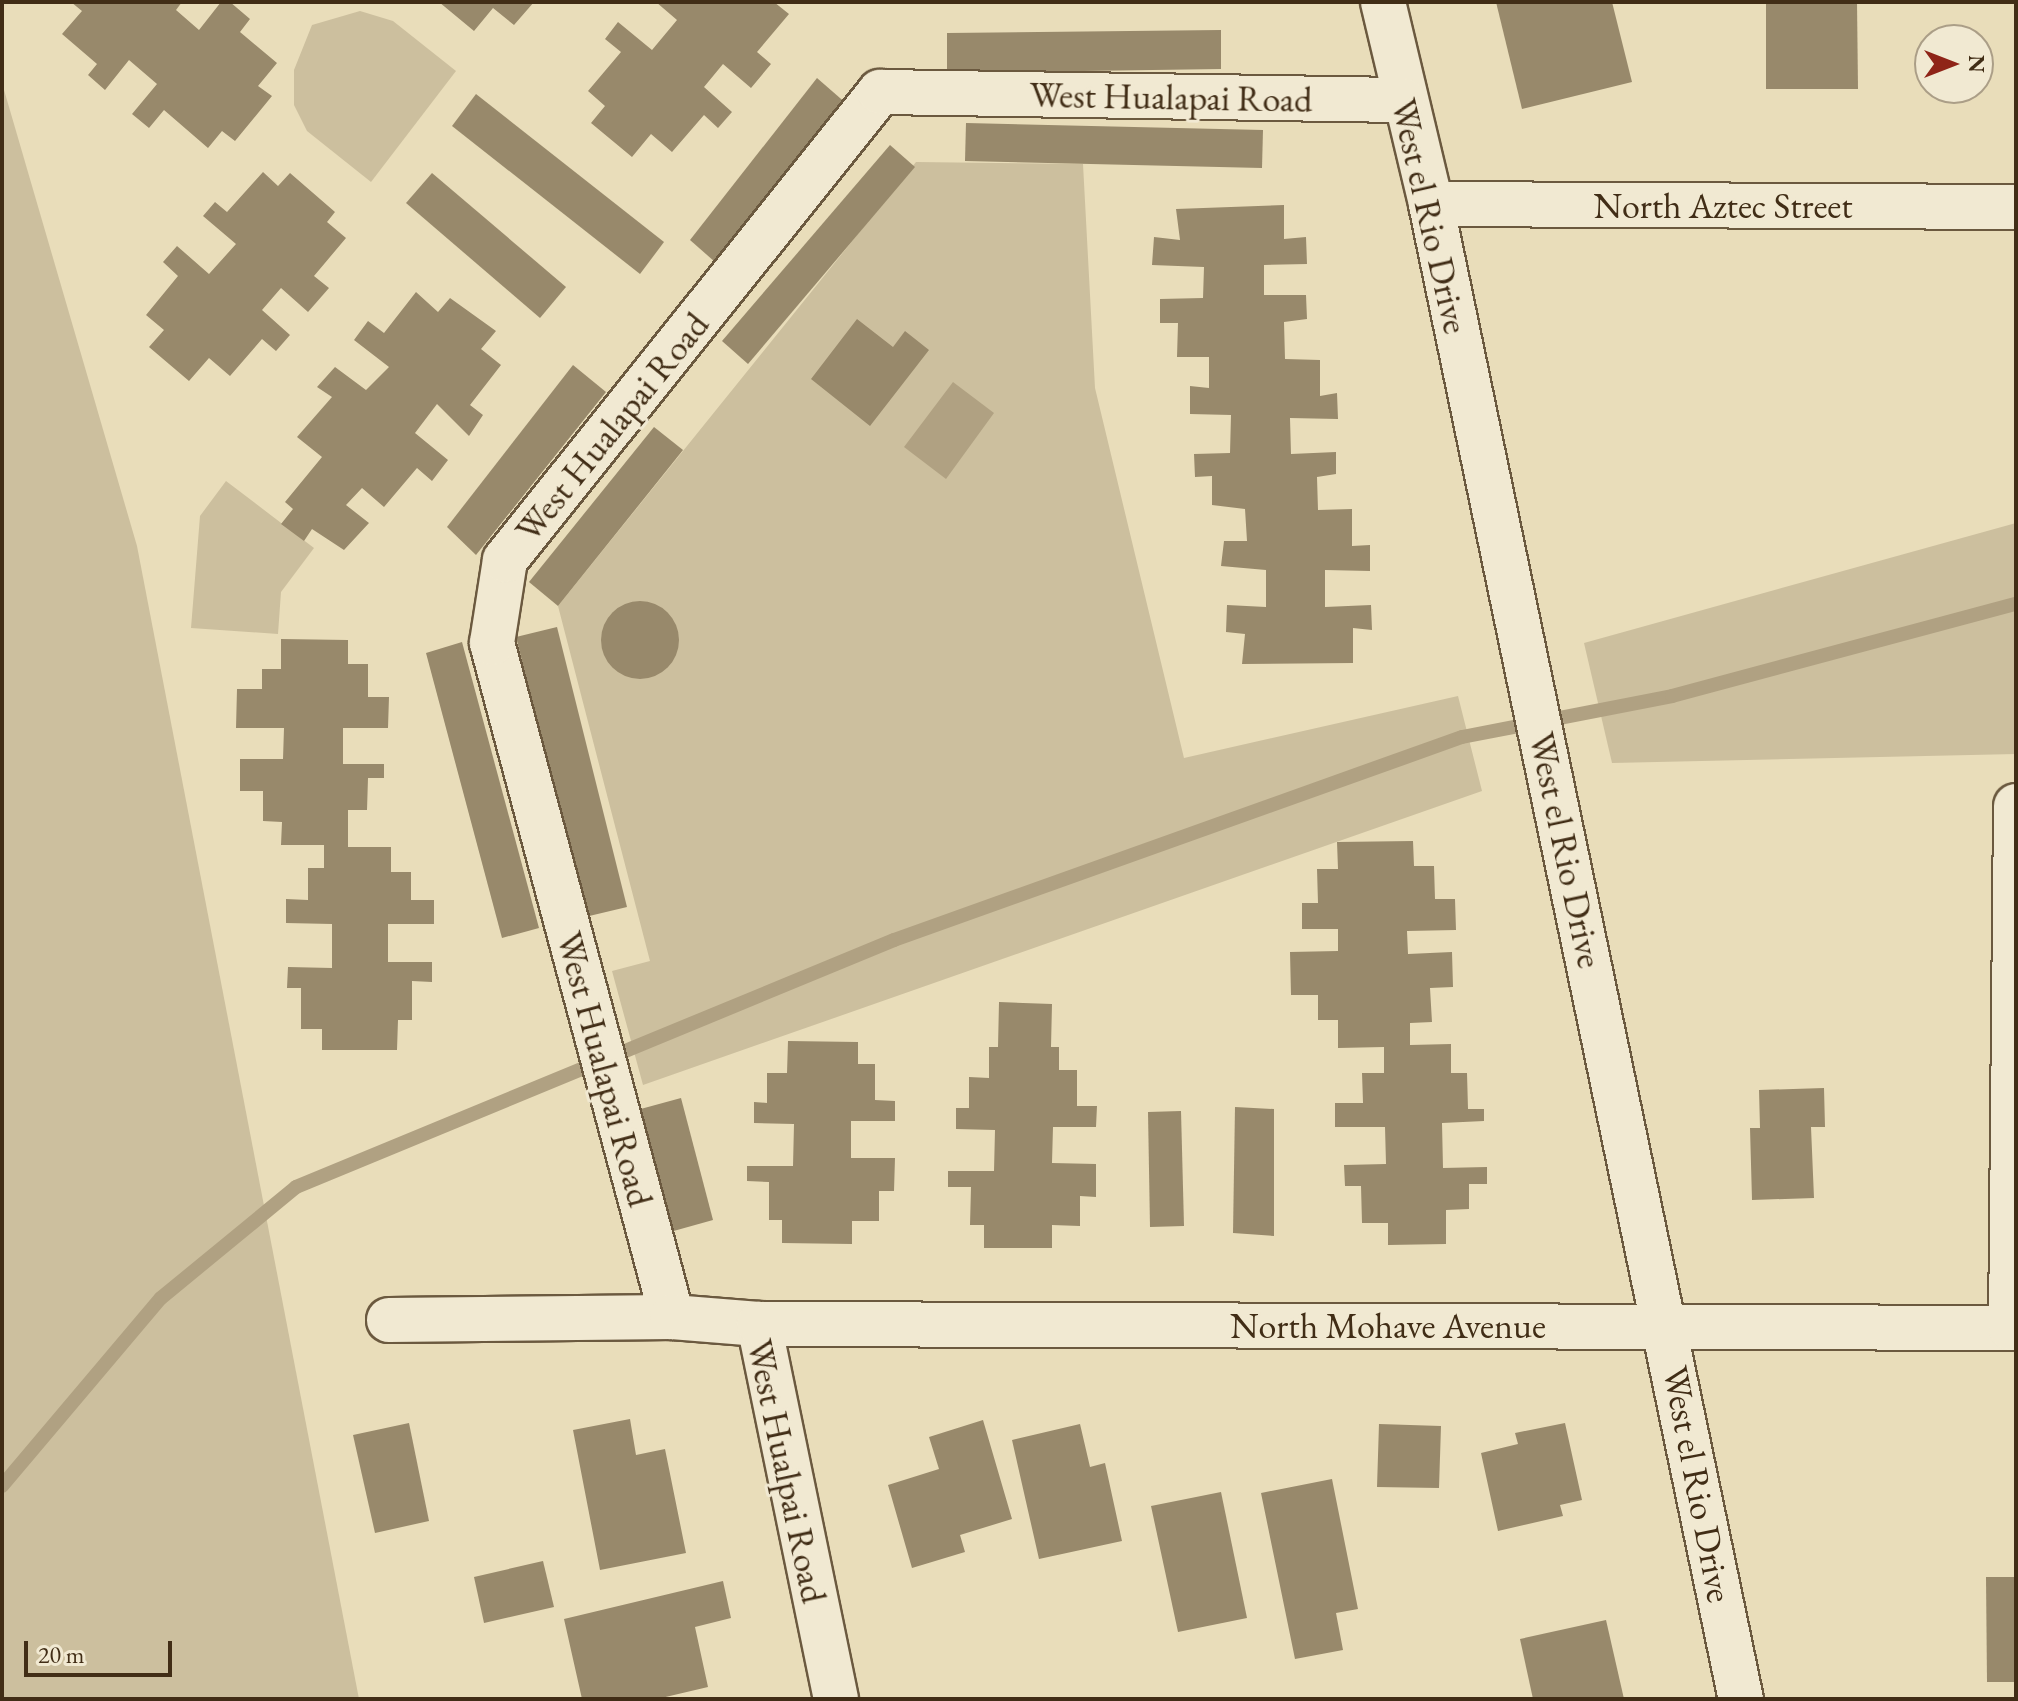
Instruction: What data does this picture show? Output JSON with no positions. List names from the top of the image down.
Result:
{
  "streets": {
    "street": [
      "West Hualapai Road",
      "North Aztec Street",
      "West el Rio Drive",
      "North Mohave Avenue",
      "West Hualpai Road"
    ]
  },
  "crossings": [
    ["West Hualapai Road", "West el Rio Drive"],
    ["West Hualapai Road", "West Hualpai Road"],
    ["North Aztec Street", "West el Rio Drive"],
    ["West el Rio Drive", "North Mohave Avenue"],
    ["North Mohave Avenue", "West Hualpai Road"]
  ],
  "scale_bar": "20 m",
  "north": "right"
}
